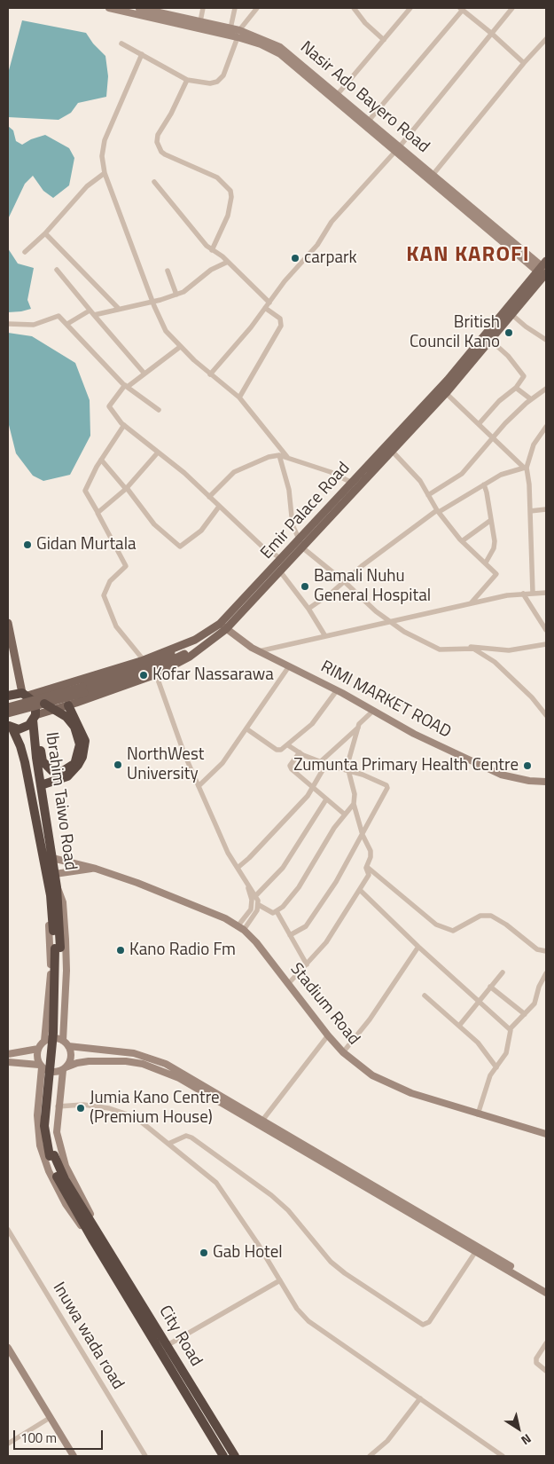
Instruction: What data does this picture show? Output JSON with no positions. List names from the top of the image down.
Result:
{
  "streets": {
    "highway": ["Ibrahim Taiwo Road", "City Road"],
    "main road": ["Emir Palace Road"],
    "street": [
      "Nasir Ado Bayero Road",
      "RIMI MARKET ROAD",
      "Stadium Road",
      "Inuwa wada road"
    ]
  },
  "crossings": [
    ["Nasir Ado Bayero Road", "Emir Palace Road"],
    ["Emir Palace Road", "RIMI MARKET ROAD"],
    ["Emir Palace Road", "Ibrahim Taiwo Road"],
    ["Ibrahim Taiwo Road", "Stadium Road"],
    ["Ibrahim Taiwo Road", "City Road"]
  ],
  "districts": ["KAN KAROFI"],
  "places": [
    "carpark",
    "British Council Kano",
    "Gidan Murtala",
    "Bamali Nuhu General Hospital",
    "Kofar Nassarawa",
    "NorthWest University",
    "Zumunta Primary Health Centre",
    "Kano Radio Fm",
    "Jumia Kano Centre (Premium House)",
    "Gab Hotel"
  ],
  "scale_bar": "100 m",
  "north": "bottom right"
}
